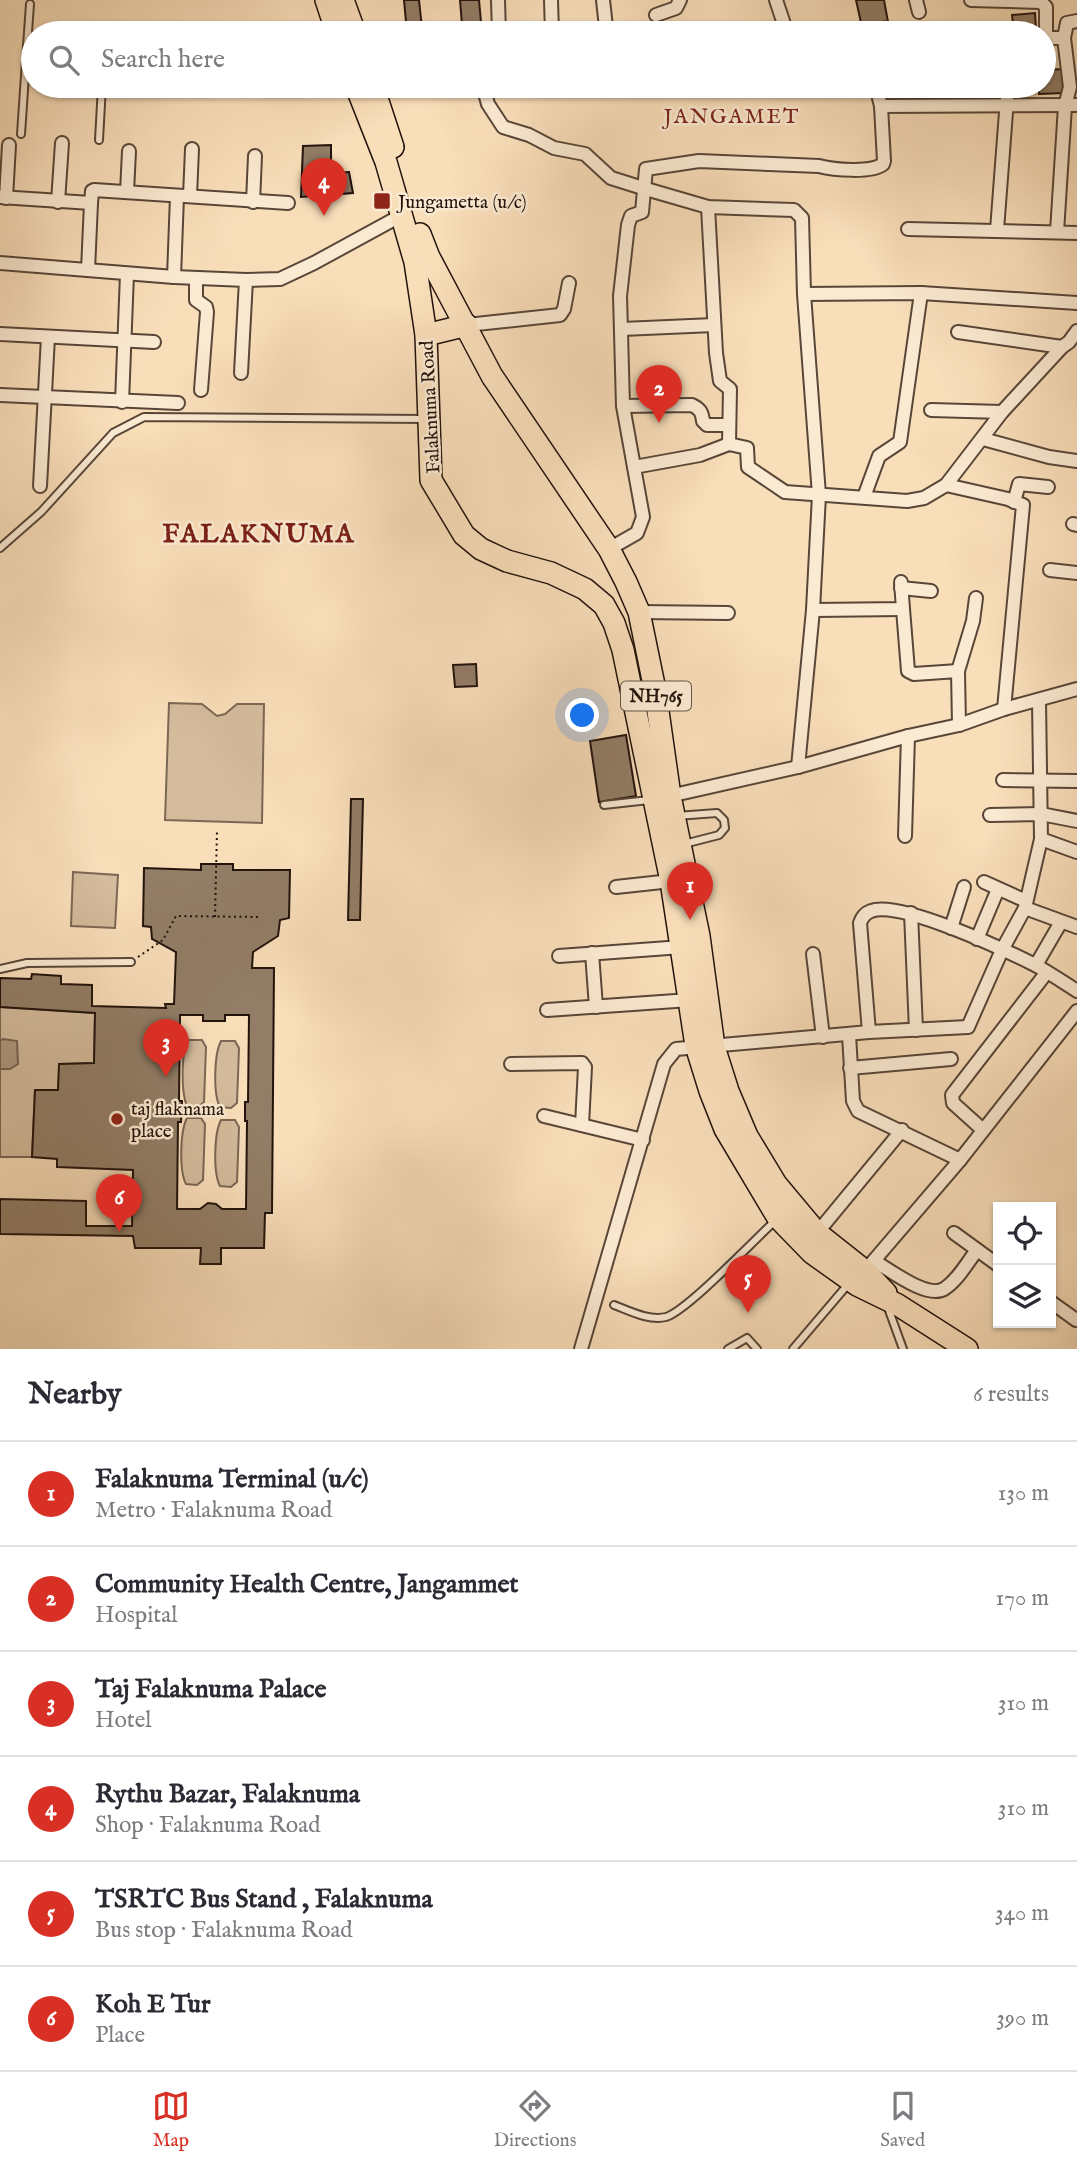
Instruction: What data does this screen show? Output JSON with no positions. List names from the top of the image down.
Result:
{
  "streets": {
    "highway": ["Falaknuma Road", "NH765"]
  },
  "districts": ["JANGAMET", "FALAKNUMA"],
  "places": {
    "transit": ["Jungametta (u/c)"],
    "other": ["taj flaknama place"]
  },
  "page": {
    "search": "Search here",
    "pins": [
      "4",
      "2",
      "1",
      "3",
      "6",
      "5"
    ],
    "heading": ["Nearby", "6 results"],
    "list": [
      {
        "mark": "1",
        "name": "Falaknuma Terminal (u/c)",
        "note": "Metro · Falaknuma Road",
        "value": "130 m"
      },
      {
        "mark": "2",
        "name": "Community Health Centre, Jangammet",
        "note": "Hospital",
        "value": "170 m"
      },
      {
        "mark": "3",
        "name": "Taj Falaknuma Palace",
        "note": "Hotel",
        "value": "310 m"
      },
      {
        "mark": "4",
        "name": "Rythu Bazar, Falaknuma",
        "note": "Shop · Falaknuma Road",
        "value": "310 m"
      },
      {
        "mark": "5",
        "name": "TSRTC Bus Stand , Falaknuma",
        "note": "Bus stop · Falaknuma Road",
        "value": "340 m"
      },
      {
        "mark": "6",
        "name": "Koh E Tur",
        "note": "Place",
        "value": "390 m"
      }
    ],
    "nav": ["Map", "Directions", "Saved"]
  }
}
